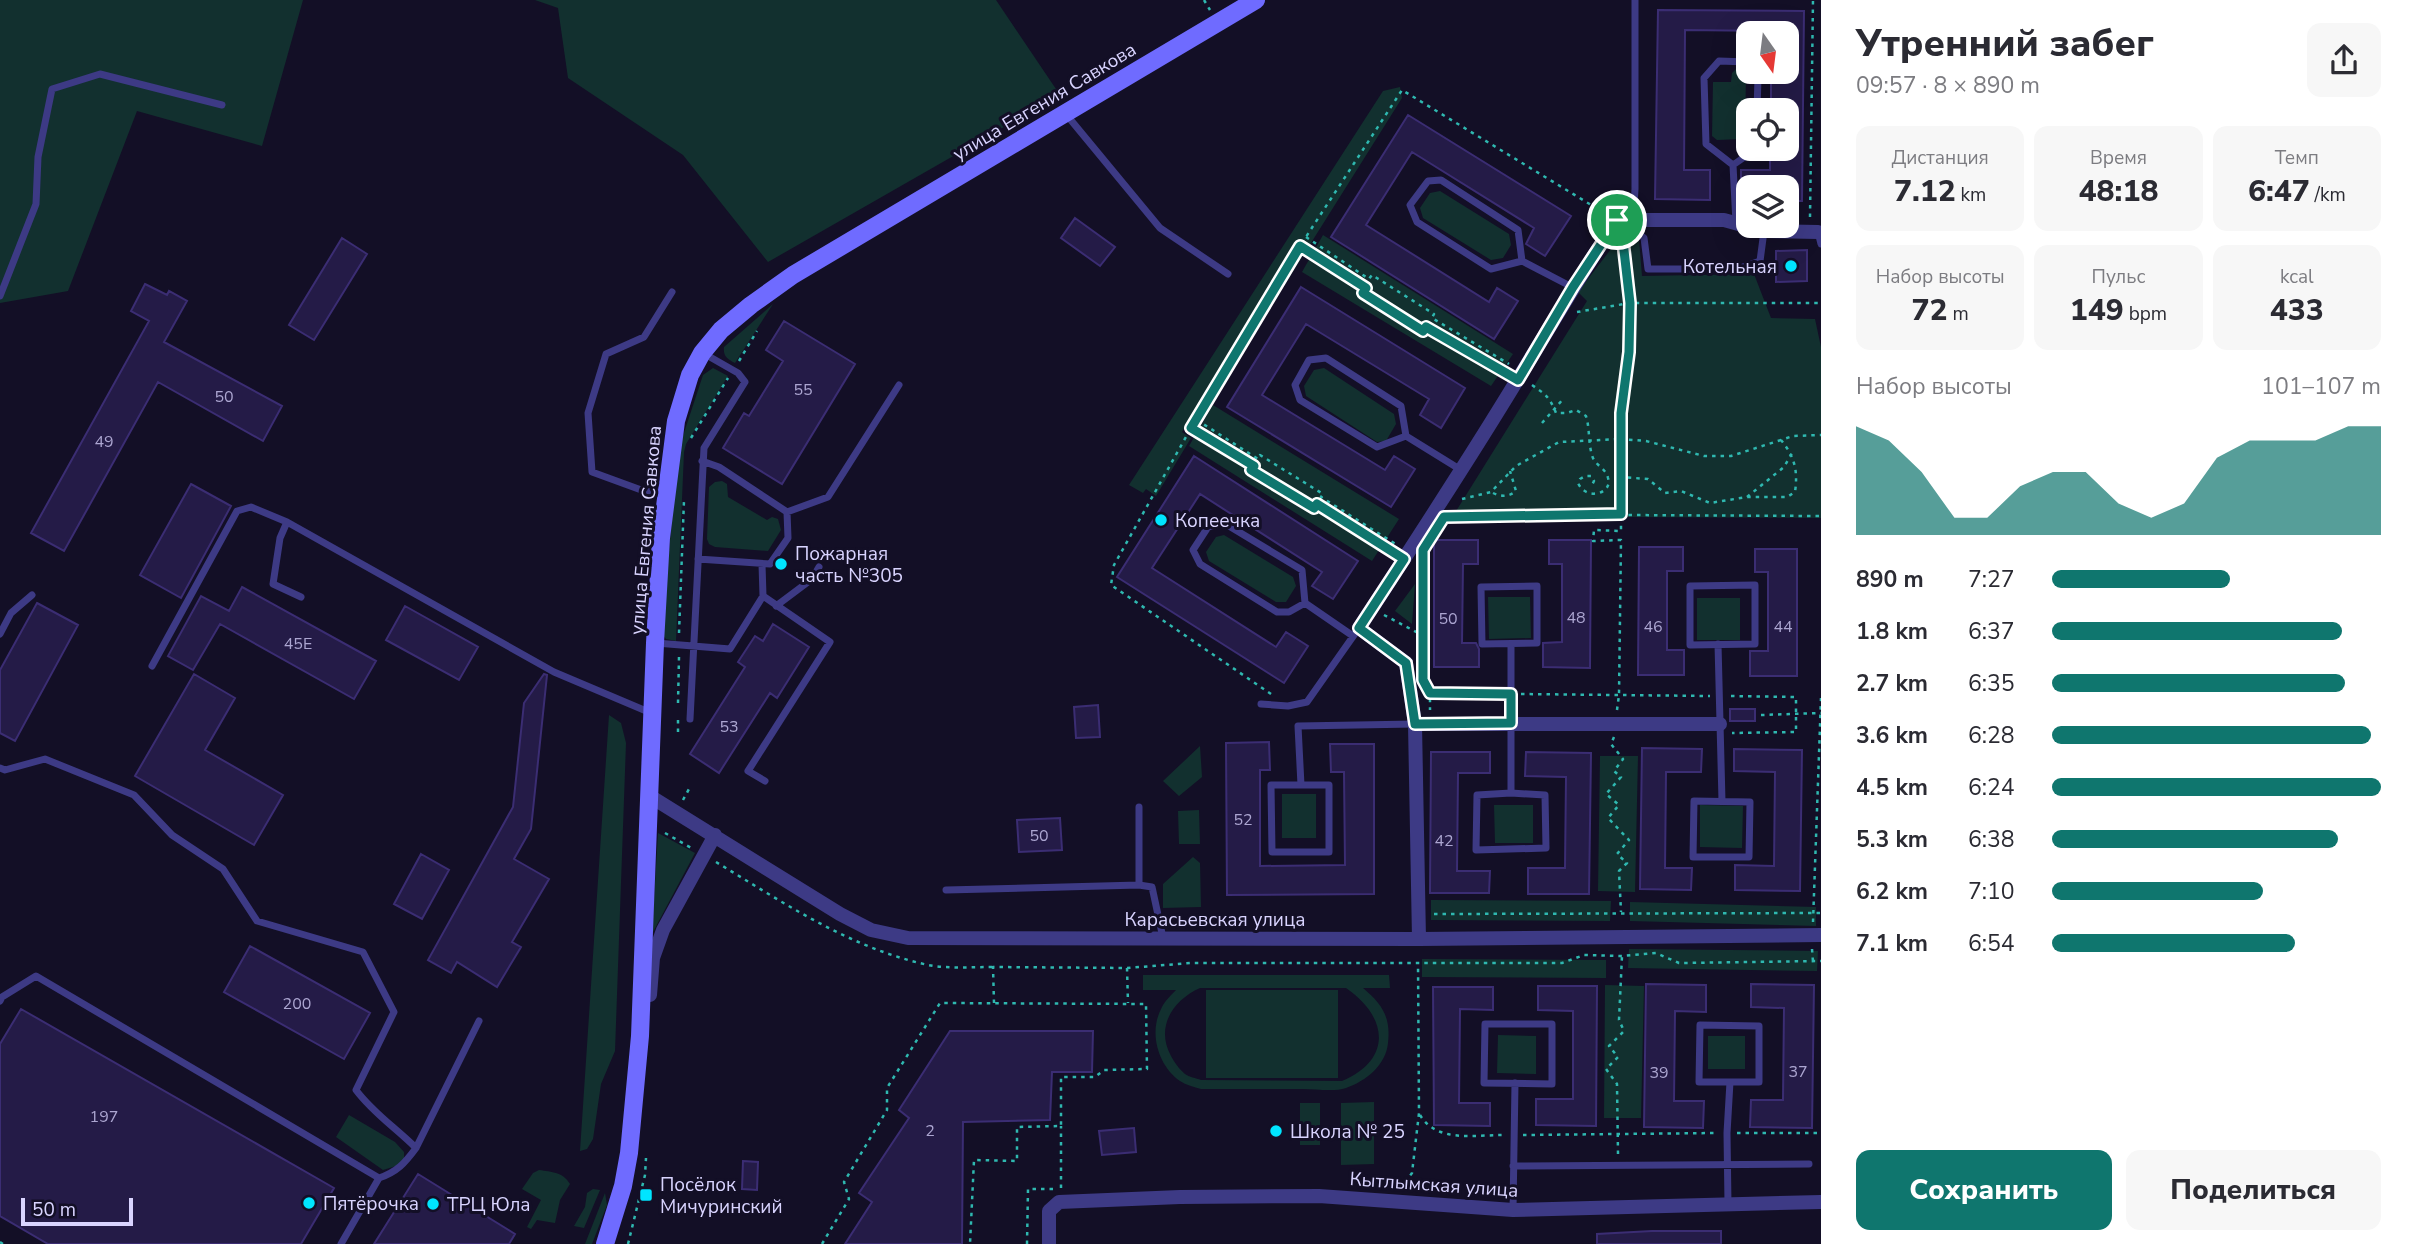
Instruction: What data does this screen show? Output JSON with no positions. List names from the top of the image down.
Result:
{
  "streets": {
    "main road": ["улица Евгения Савкова"],
    "street": ["Карасьевская улица", "Кытлымская улица"]
  },
  "crossings": [
    ["улица Евгения Савкова", "Карасьевская улица"]
  ],
  "places": {
    "other": [
      "Котельная",
      "Копеечка",
      "Пожарная часть №305",
      "Школа № 25",
      "Пятёрочка",
      "ТРЦ Юла"
    ],
    "transit": ["Посёлок Мичуринский"]
  },
  "house_numbers": [
    "55",
    "50",
    "49",
    "48",
    "50",
    "46",
    "44",
    "45Е",
    "53",
    "52",
    "50",
    "42",
    "200",
    "37",
    "39",
    "197",
    "2"
  ],
  "scale_bar": "50 m",
  "north": "bottom",
  "page": {
    "heading": ["Утренний забег", "09:57 · 8 × 890 m"],
    "stats": [
      ["Дистанция", "7.12 km"],
      ["Время", "48:18"],
      ["Темп", "6:47 /km"],
      ["Набор высоты", "72 m"],
      ["Пульс", "149 bpm"],
      ["kcal", "433"]
    ],
    "chart": ["Набор высоты", "101–107 m"],
    "list": [
      {
        "name": "890 m",
        "note": "7:27"
      },
      {
        "name": "1.8 km",
        "note": "6:37"
      },
      {
        "name": "2.7 km",
        "note": "6:35"
      },
      {
        "name": "3.6 km",
        "note": "6:28"
      },
      {
        "name": "4.5 km",
        "note": "6:24"
      },
      {
        "name": "5.3 km",
        "note": "6:38"
      },
      {
        "name": "6.2 km",
        "note": "7:10"
      },
      {
        "name": "7.1 km",
        "note": "6:54"
      }
    ],
    "buttons": ["Сохранить", "Поделиться"],
    "scale": "50 m"
  }
}
